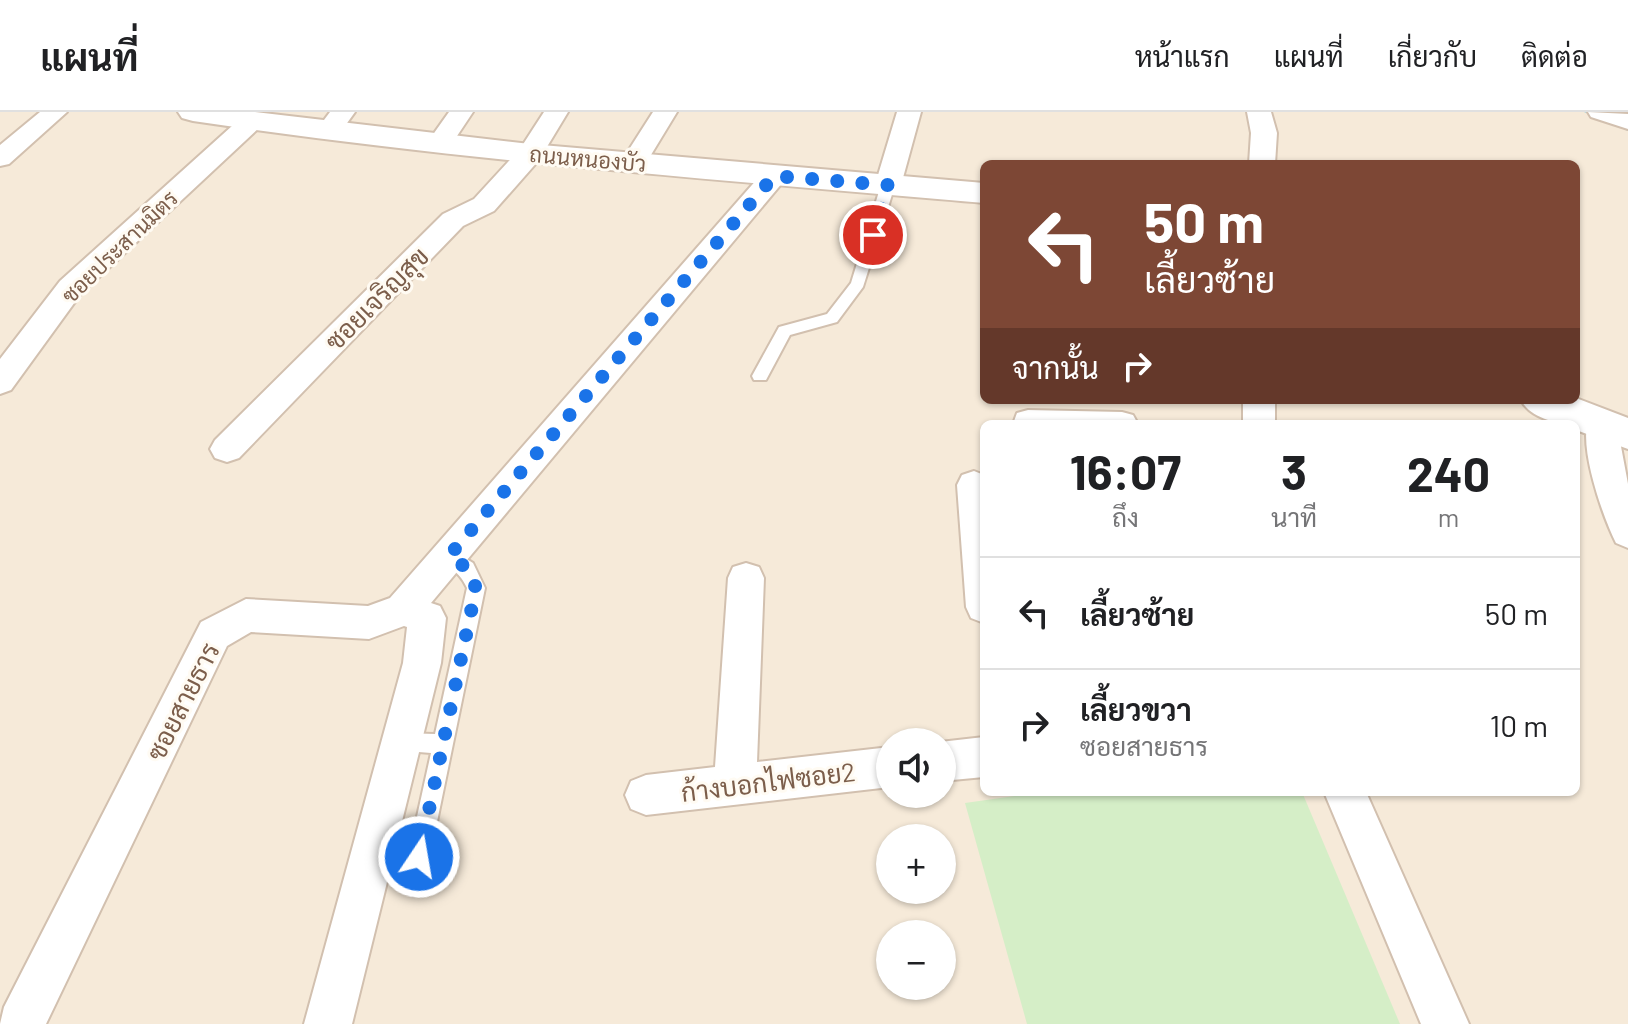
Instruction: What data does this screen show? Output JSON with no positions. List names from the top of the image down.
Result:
{
  "streets": {
    "street": [
      "ถนนหนองบัว",
      "ซอยประสานมิตร",
      "ซอยเจริญสุข",
      "ซอยสายธาร",
      "ก้างบอกไฟซอย2"
    ]
  },
  "crossings": [
    ["ถนนหนองบัว", "ซอยประสานมิตร"],
    ["ถนนหนองบัว", "ซอยเจริญสุข"],
    ["ถนนหนองบัว", "ซอยสายธาร"]
  ],
  "page": {
    "header": "แผนที่",
    "nav": [
      "หน้าแรก",
      "แผนที่",
      "เกี่ยวกับ",
      "ติดต่อ"
    ],
    "turn": ["50 m", "เลี้ยวซ้าย"],
    "then": "จากนั้น",
    "eta": [
      "16:07",
      "ถึง",
      "3",
      "นาที",
      "240",
      "m"
    ],
    "list": [
      {
        "name": "เลี้ยวซ้าย",
        "value": "50 m"
      },
      {
        "name": "เลี้ยวขวา",
        "note": "ซอยสายธาร",
        "value": "10 m"
      }
    ],
    "map_buttons": ["+", "−"]
  }
}
